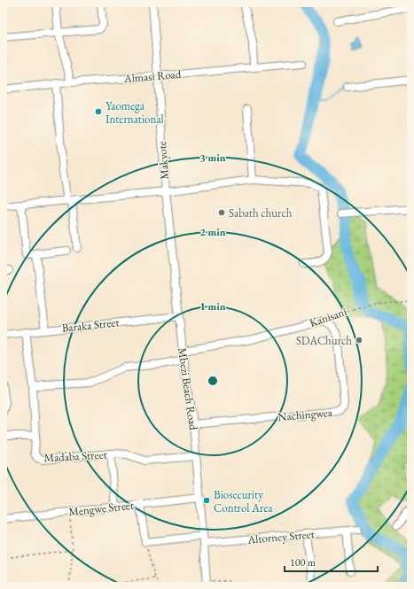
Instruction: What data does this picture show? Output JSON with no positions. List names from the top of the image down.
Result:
{
  "streets": {
    "street": [
      "Almasi Road",
      "Makyote",
      "Kanisani",
      "Baraka Street",
      "Mbezi Beach Road",
      "Nachingwea",
      "Madaba Street",
      "Mengwe Street",
      "Altorney Street"
    ]
  },
  "crossings": [
    ["Almasi Road", "Makyote"],
    ["Makyote", "Mbezi Beach Road"],
    ["Kanisani", "Mbezi Beach Road"],
    ["Kanisani", "Nachingwea"],
    ["Baraka Street", "Mbezi Beach Road"],
    ["Baraka Street", "Madaba Street"],
    ["Mbezi Beach Road", "Nachingwea"],
    ["Mbezi Beach Road", "Madaba Street"],
    ["Mbezi Beach Road", "Mengwe Street"],
    ["Mbezi Beach Road", "Altorney Street"]
  ],
  "places": [
    "Yaomega International",
    "Sabath church",
    "SDAChurch",
    "Biosecurity Control Area"
  ],
  "scale_bar": "100 m",
  "rings": ["3 min", "2 min", "1 min"]
}
